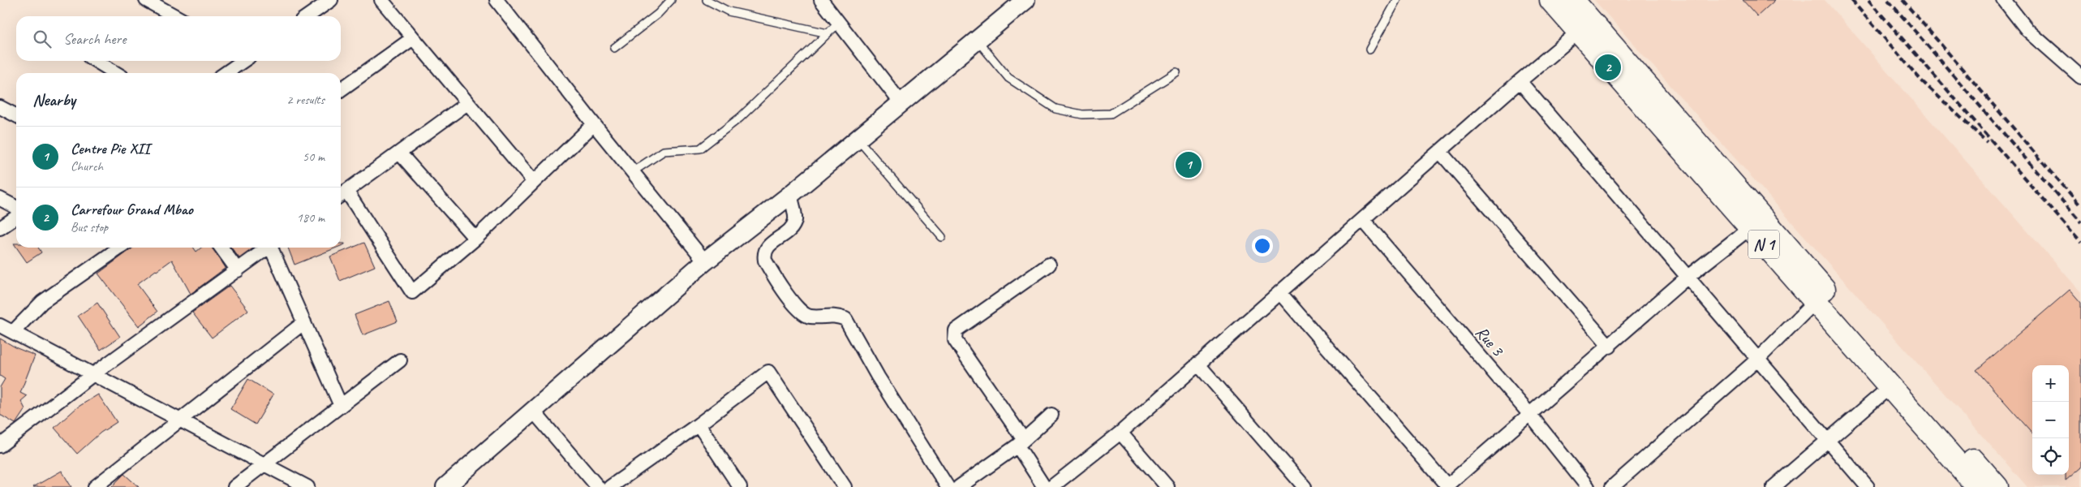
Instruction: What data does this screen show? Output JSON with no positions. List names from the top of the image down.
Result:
{
  "streets": {
    "highway": ["N 1"],
    "street": ["Rue 3"]
  },
  "page": {
    "search": "Search here",
    "pins": ["2", "1"],
    "heading": ["Nearby", "2 results"],
    "list": [
      {
        "mark": "1",
        "name": "Centre Pie XII",
        "note": "Church",
        "value": "50 m"
      },
      {
        "mark": "2",
        "name": "Carrefour Grand Mbao",
        "note": "Bus stop",
        "value": "180 m"
      }
    ],
    "map_buttons": ["+", "−"]
  }
}
